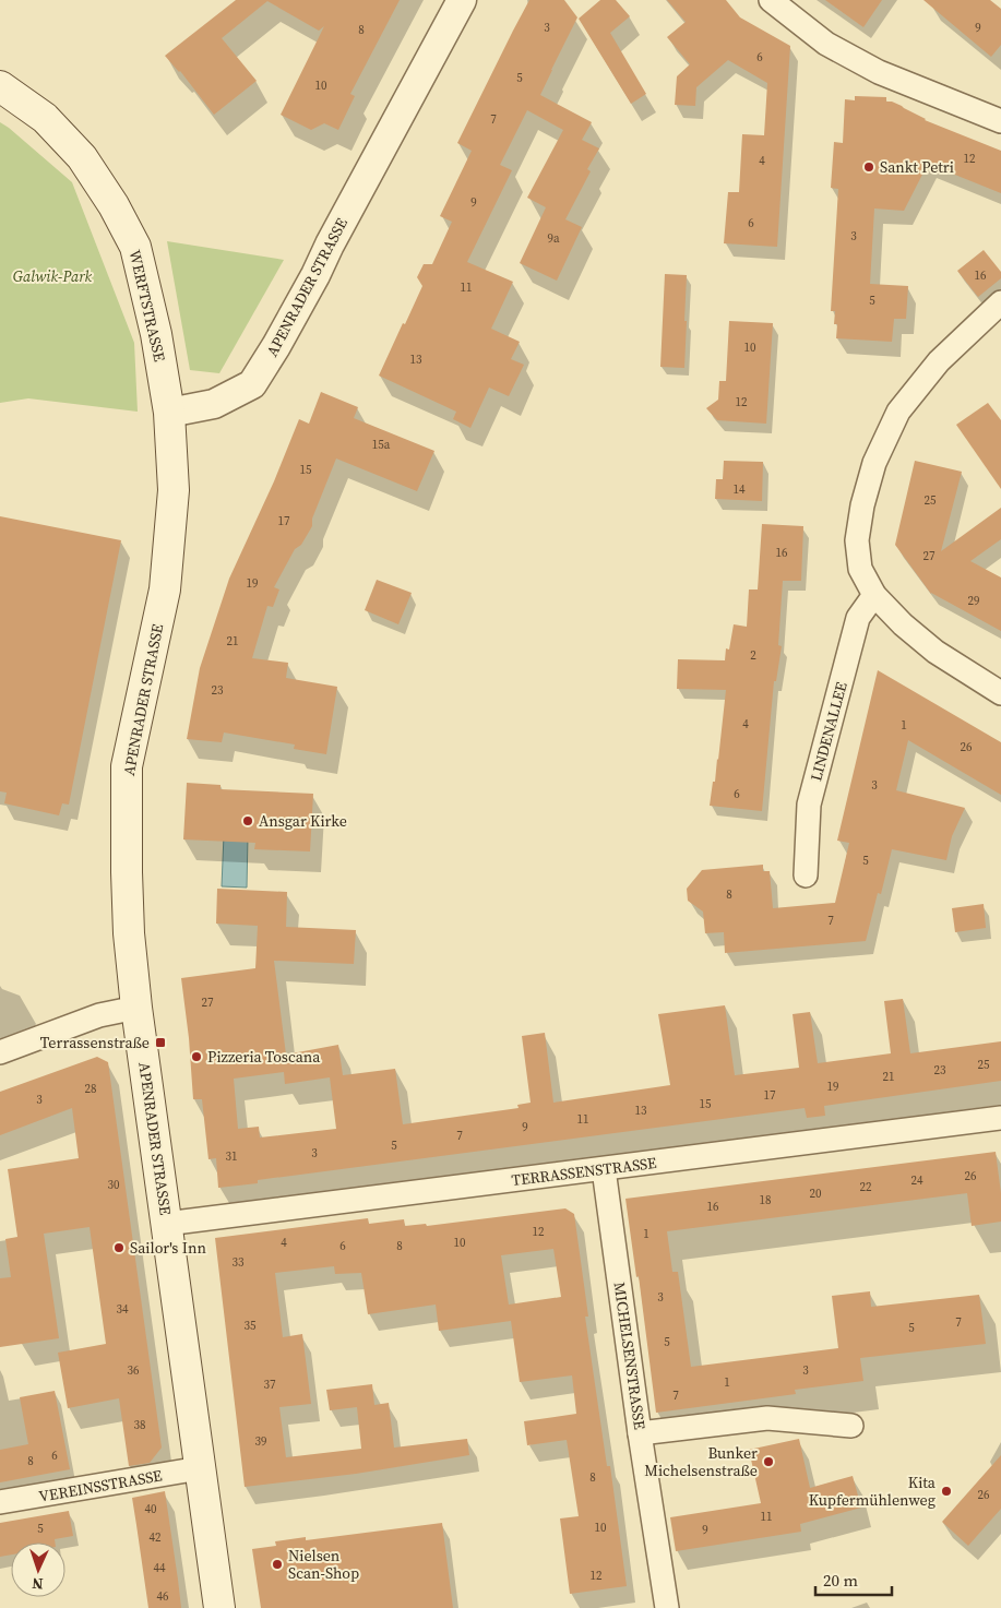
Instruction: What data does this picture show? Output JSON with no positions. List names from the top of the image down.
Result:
{
  "streets": {
    "main road": ["APENRADER STRASSE", "WERFTSTRASSE"],
    "street": [
      "LINDENALLEE",
      "TERRASSENSTRASSE",
      "MICHELSENSTRASSE",
      "VEREINSSTRASSE"
    ]
  },
  "crossings": [
    ["APENRADER STRASSE", "WERFTSTRASSE"],
    ["APENRADER STRASSE", "TERRASSENSTRASSE"],
    ["APENRADER STRASSE", "VEREINSSTRASSE"],
    ["TERRASSENSTRASSE", "MICHELSENSTRASSE"]
  ],
  "parks": ["Galwik-Park"],
  "places": {
    "other": [
      "Sankt Petri",
      "Ansgar Kirke",
      "Pizzeria Toscana",
      "Sailor's Inn",
      "Bunker Michelsenstraße",
      "Kita Kupfermühlenweg",
      "Nielsen Scan-Shop"
    ],
    "transit": ["Terrassenstraße"]
  },
  "house_numbers": [
    "3",
    "9",
    "8",
    "6",
    "5",
    "10",
    "7",
    "12",
    "4",
    "9",
    "6",
    "3",
    "9a",
    "16",
    "11",
    "5",
    "10",
    "13",
    "12",
    "15a",
    "15",
    "14",
    "25",
    "17",
    "16",
    "27",
    "19",
    "29",
    "21",
    "2",
    "23",
    "4",
    "1",
    "26",
    "3",
    "6",
    "5",
    "8",
    "7",
    "27",
    "25",
    "23",
    "21",
    "19",
    "28",
    "17",
    "3",
    "15",
    "13",
    "11",
    "9",
    "7",
    "5",
    "3",
    "31",
    "26",
    "24",
    "30",
    "22",
    "20",
    "18",
    "16",
    "12",
    "1",
    "4",
    "10",
    "6",
    "8",
    "33",
    "3",
    "34",
    "7",
    "35",
    "5",
    "5",
    "36",
    "3",
    "1",
    "37",
    "7",
    "38",
    "39",
    "6",
    "8",
    "8",
    "26",
    "40",
    "11",
    "10",
    "5",
    "9",
    "42",
    "44",
    "12",
    "46"
  ],
  "scale_bar": "20 m",
  "north": "bottom"
}
